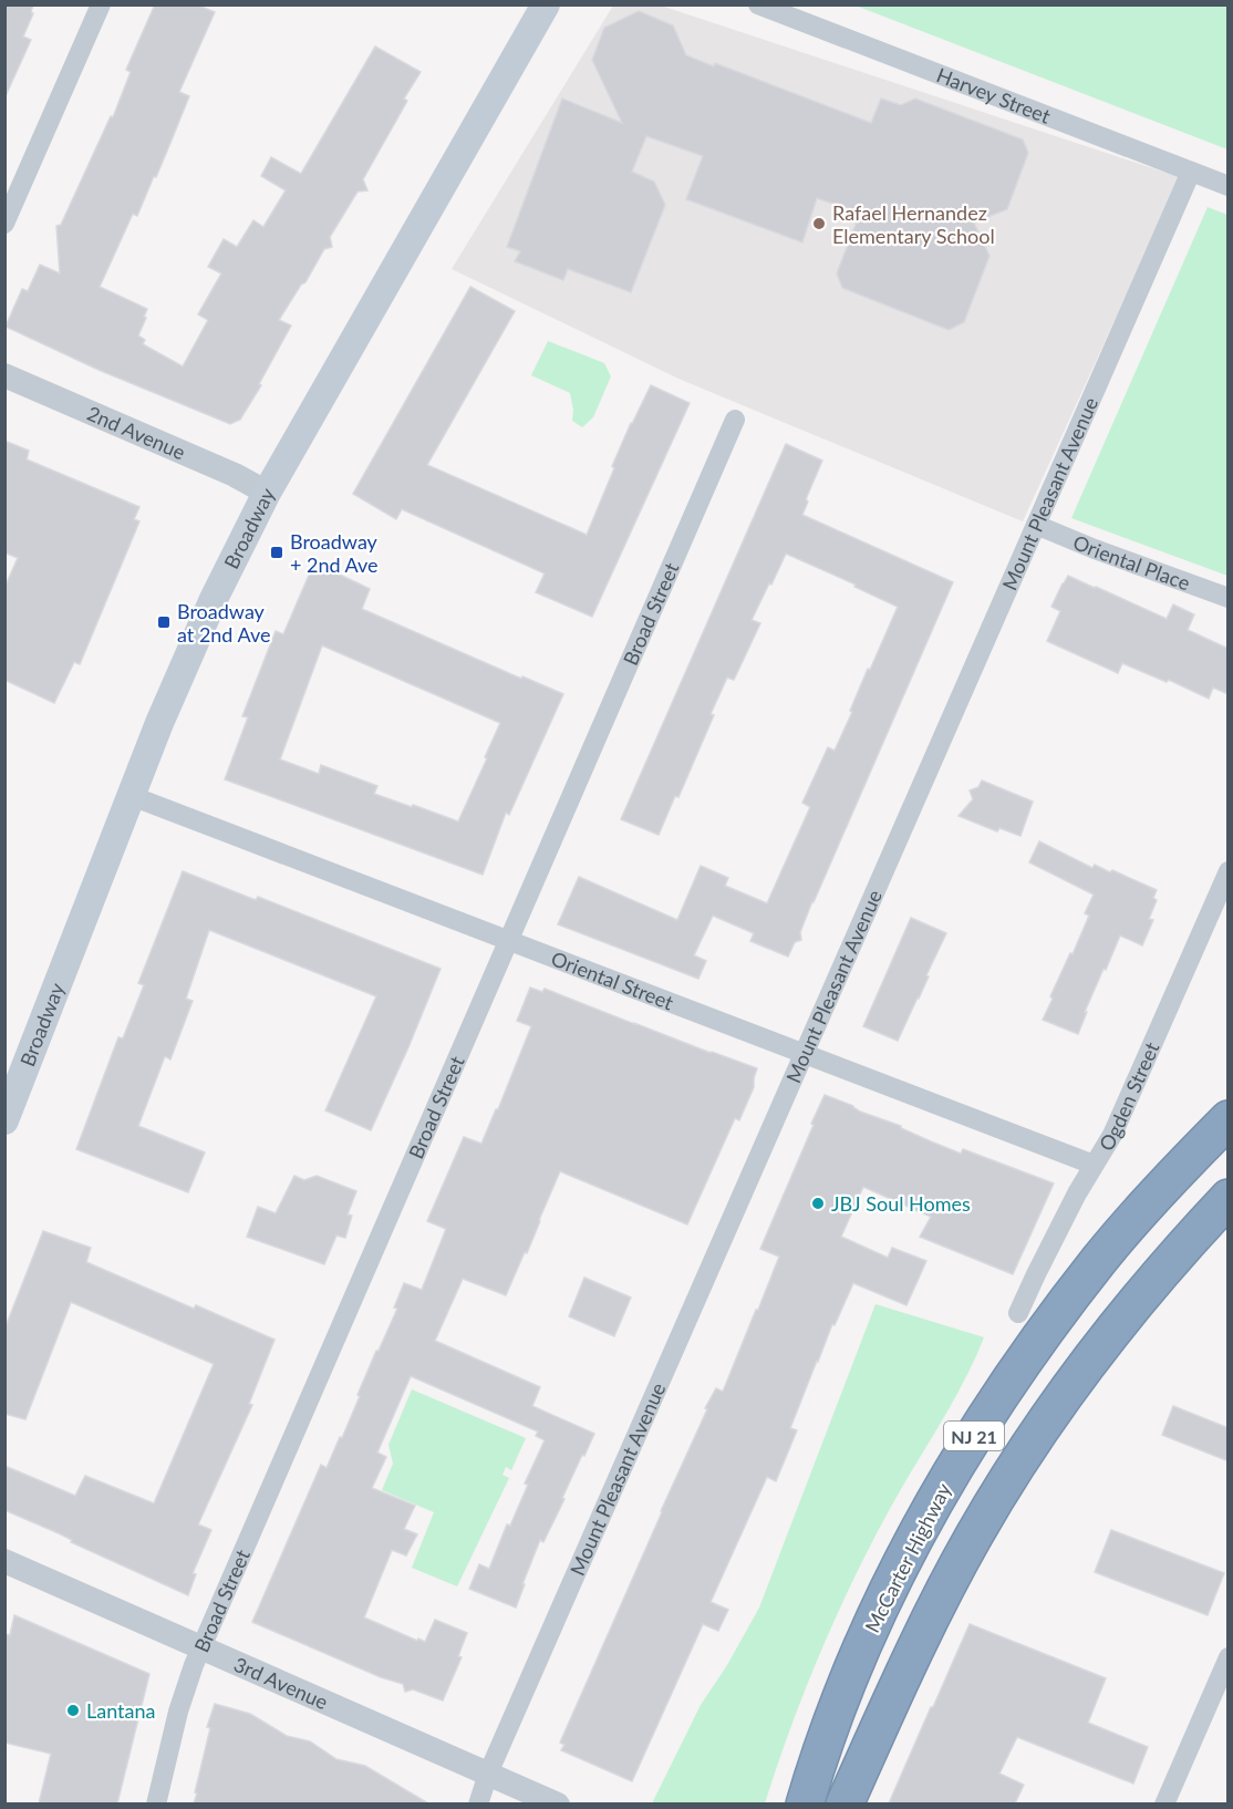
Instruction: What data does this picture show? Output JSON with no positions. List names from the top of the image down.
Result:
{
  "streets": {
    "highway": ["NJ 21", "McCarter Highway"],
    "main road": ["Broadway"],
    "street": [
      "Harvey Street",
      "2nd Avenue",
      "Mount Pleasant Avenue",
      "Oriental Place",
      "Broad Street",
      "Oriental Street",
      "Ogden Street",
      "3rd Avenue"
    ]
  },
  "crossings": [
    ["Harvey Street", "Mount Pleasant Avenue"],
    ["2nd Avenue", "Broadway"],
    ["Mount Pleasant Avenue", "Oriental Place"],
    ["Mount Pleasant Avenue", "Oriental Street"],
    ["Mount Pleasant Avenue", "3rd Avenue"],
    ["Broadway", "Oriental Street"],
    ["Broad Street", "Oriental Street"],
    ["Broad Street", "3rd Avenue"],
    ["Oriental Street", "Ogden Street"]
  ],
  "places": {
    "other": ["Rafael Hernandez Elementary School", "JBJ Soul Homes", "Lantana"],
    "transit": ["Broadway + 2nd Ave", "Broadway at 2nd Ave"]
  }
}
